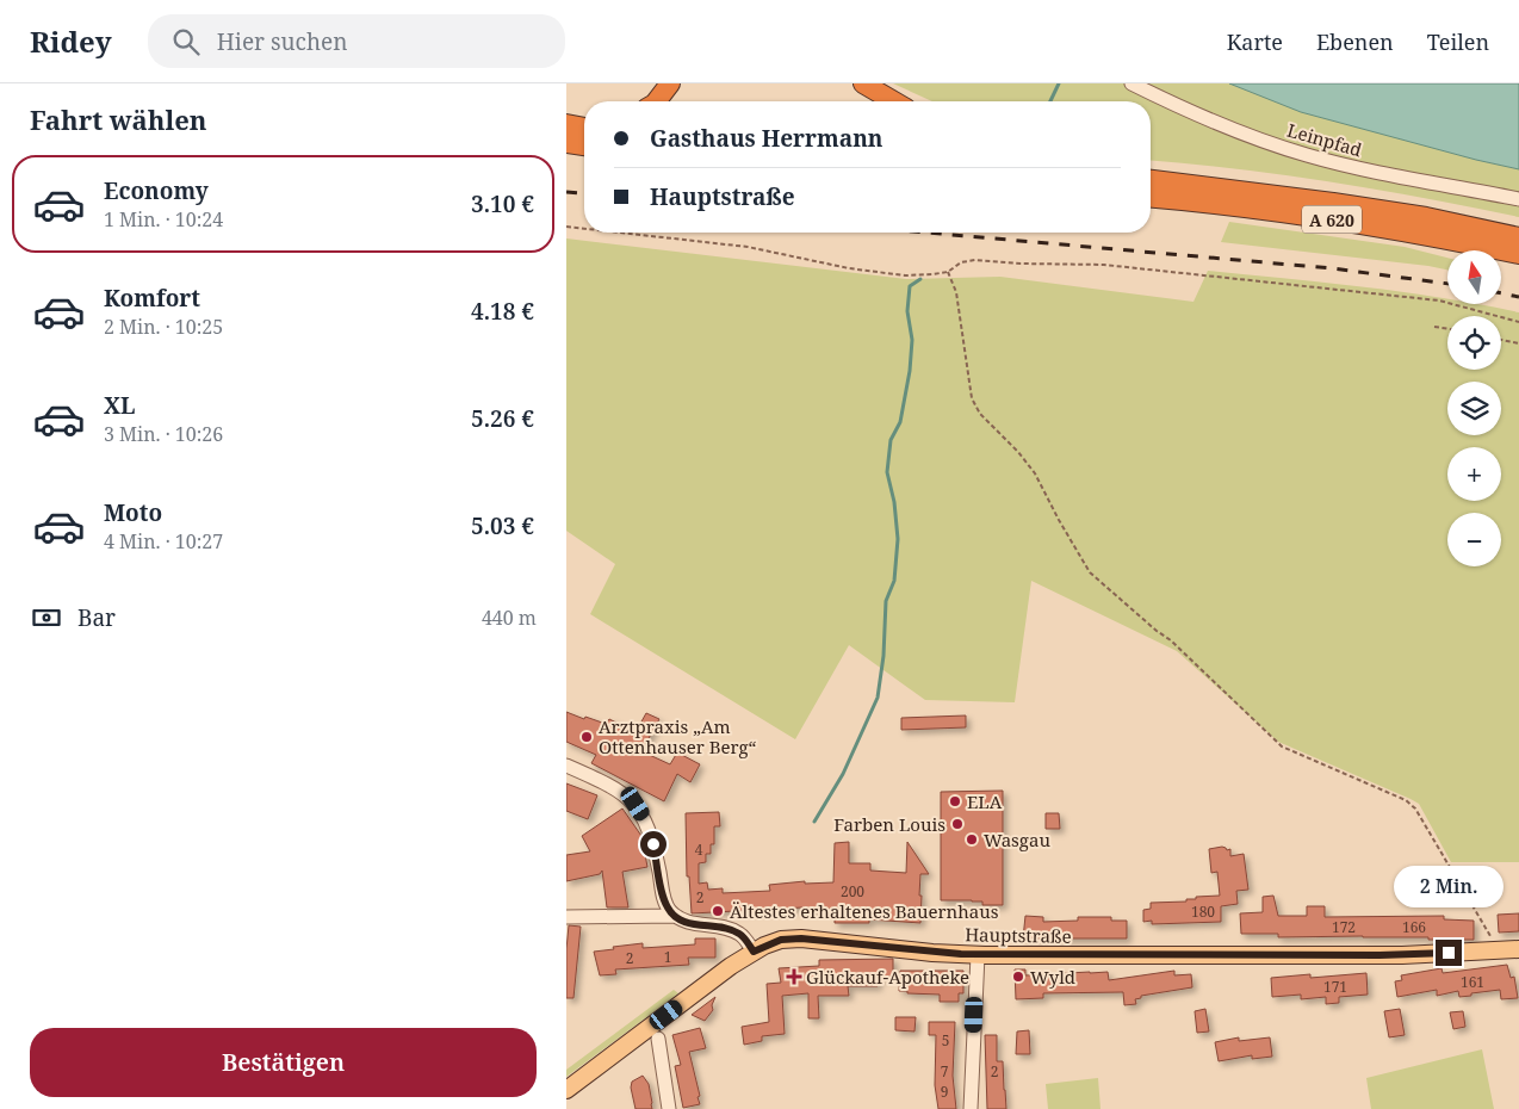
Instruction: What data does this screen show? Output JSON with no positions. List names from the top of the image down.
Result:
{
  "streets": {
    "highway": ["A 620"],
    "main road": ["Hauptstraße"],
    "street": ["Leinpfad"]
  },
  "places": {
    "other": [
      "Arztpraxis „Am Ottenhauser Berg“",
      "ELA",
      "Farben Louis",
      "Wasgau",
      "Ältestes erhaltenes Bauernhaus",
      "Wyld"
    ],
    "health": ["Glückauf-Apotheke"]
  },
  "house_numbers": [
    "4",
    "200",
    "2",
    "180",
    "172",
    "166",
    "1",
    "2",
    "161",
    "171",
    "5",
    "7",
    "2",
    "9"
  ],
  "north": "top",
  "page": {
    "header": "Ridey",
    "search": "Hier suchen",
    "nav": ["Karte", "Ebenen", "Teilen"],
    "heading": "Fahrt wählen",
    "banner": ["Gasthaus Herrmann", "Hauptstraße"],
    "list": [
      {
        "name": "Economy",
        "note": "1 Min. · 10:24",
        "value": "3.10 €"
      },
      {
        "name": "Komfort",
        "note": "2 Min. · 10:25",
        "value": "4.18 €"
      },
      {
        "name": "XL",
        "note": "3 Min. · 10:26",
        "value": "5.26 €"
      },
      {
        "name": "Moto",
        "note": "4 Min. · 10:27",
        "value": "5.03 €"
      }
    ],
    "map_buttons": ["+", "−"],
    "pay": ["Bar", "440 m"],
    "bubble": "2 Min.",
    "buttons": "Bestätigen"
  }
}
